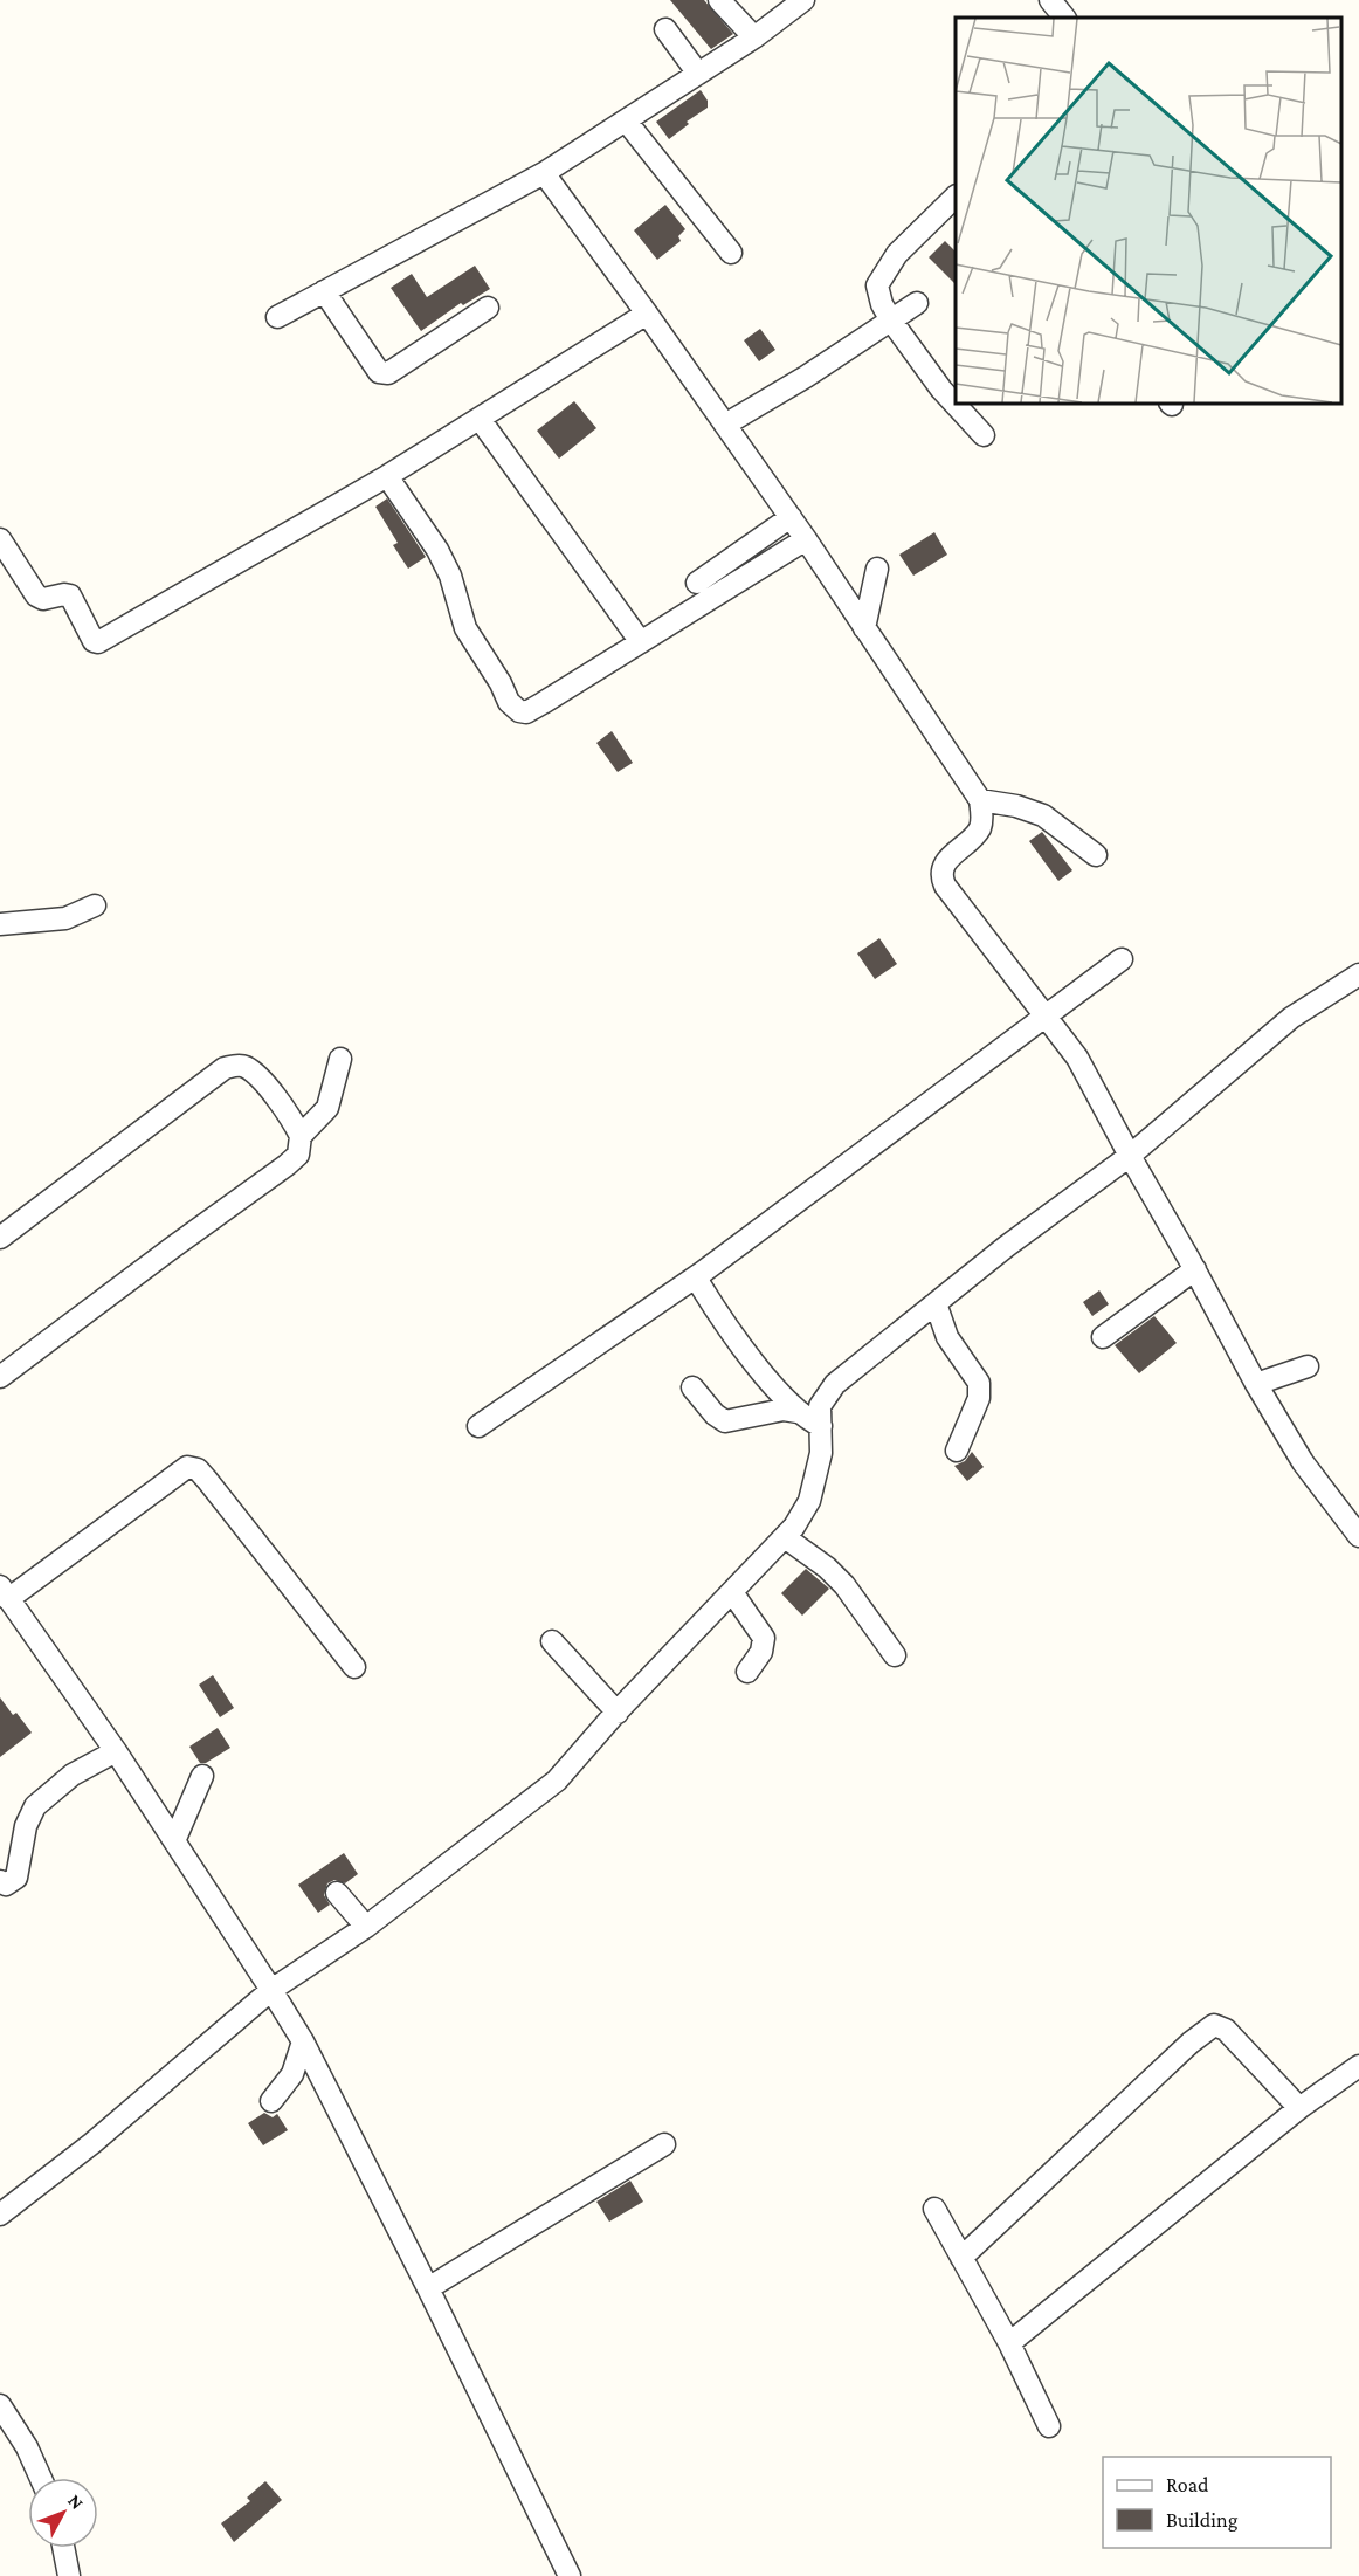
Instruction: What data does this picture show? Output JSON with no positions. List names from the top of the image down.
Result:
{
  "legend": ["Road", "Building"],
  "north": "top right"
}
